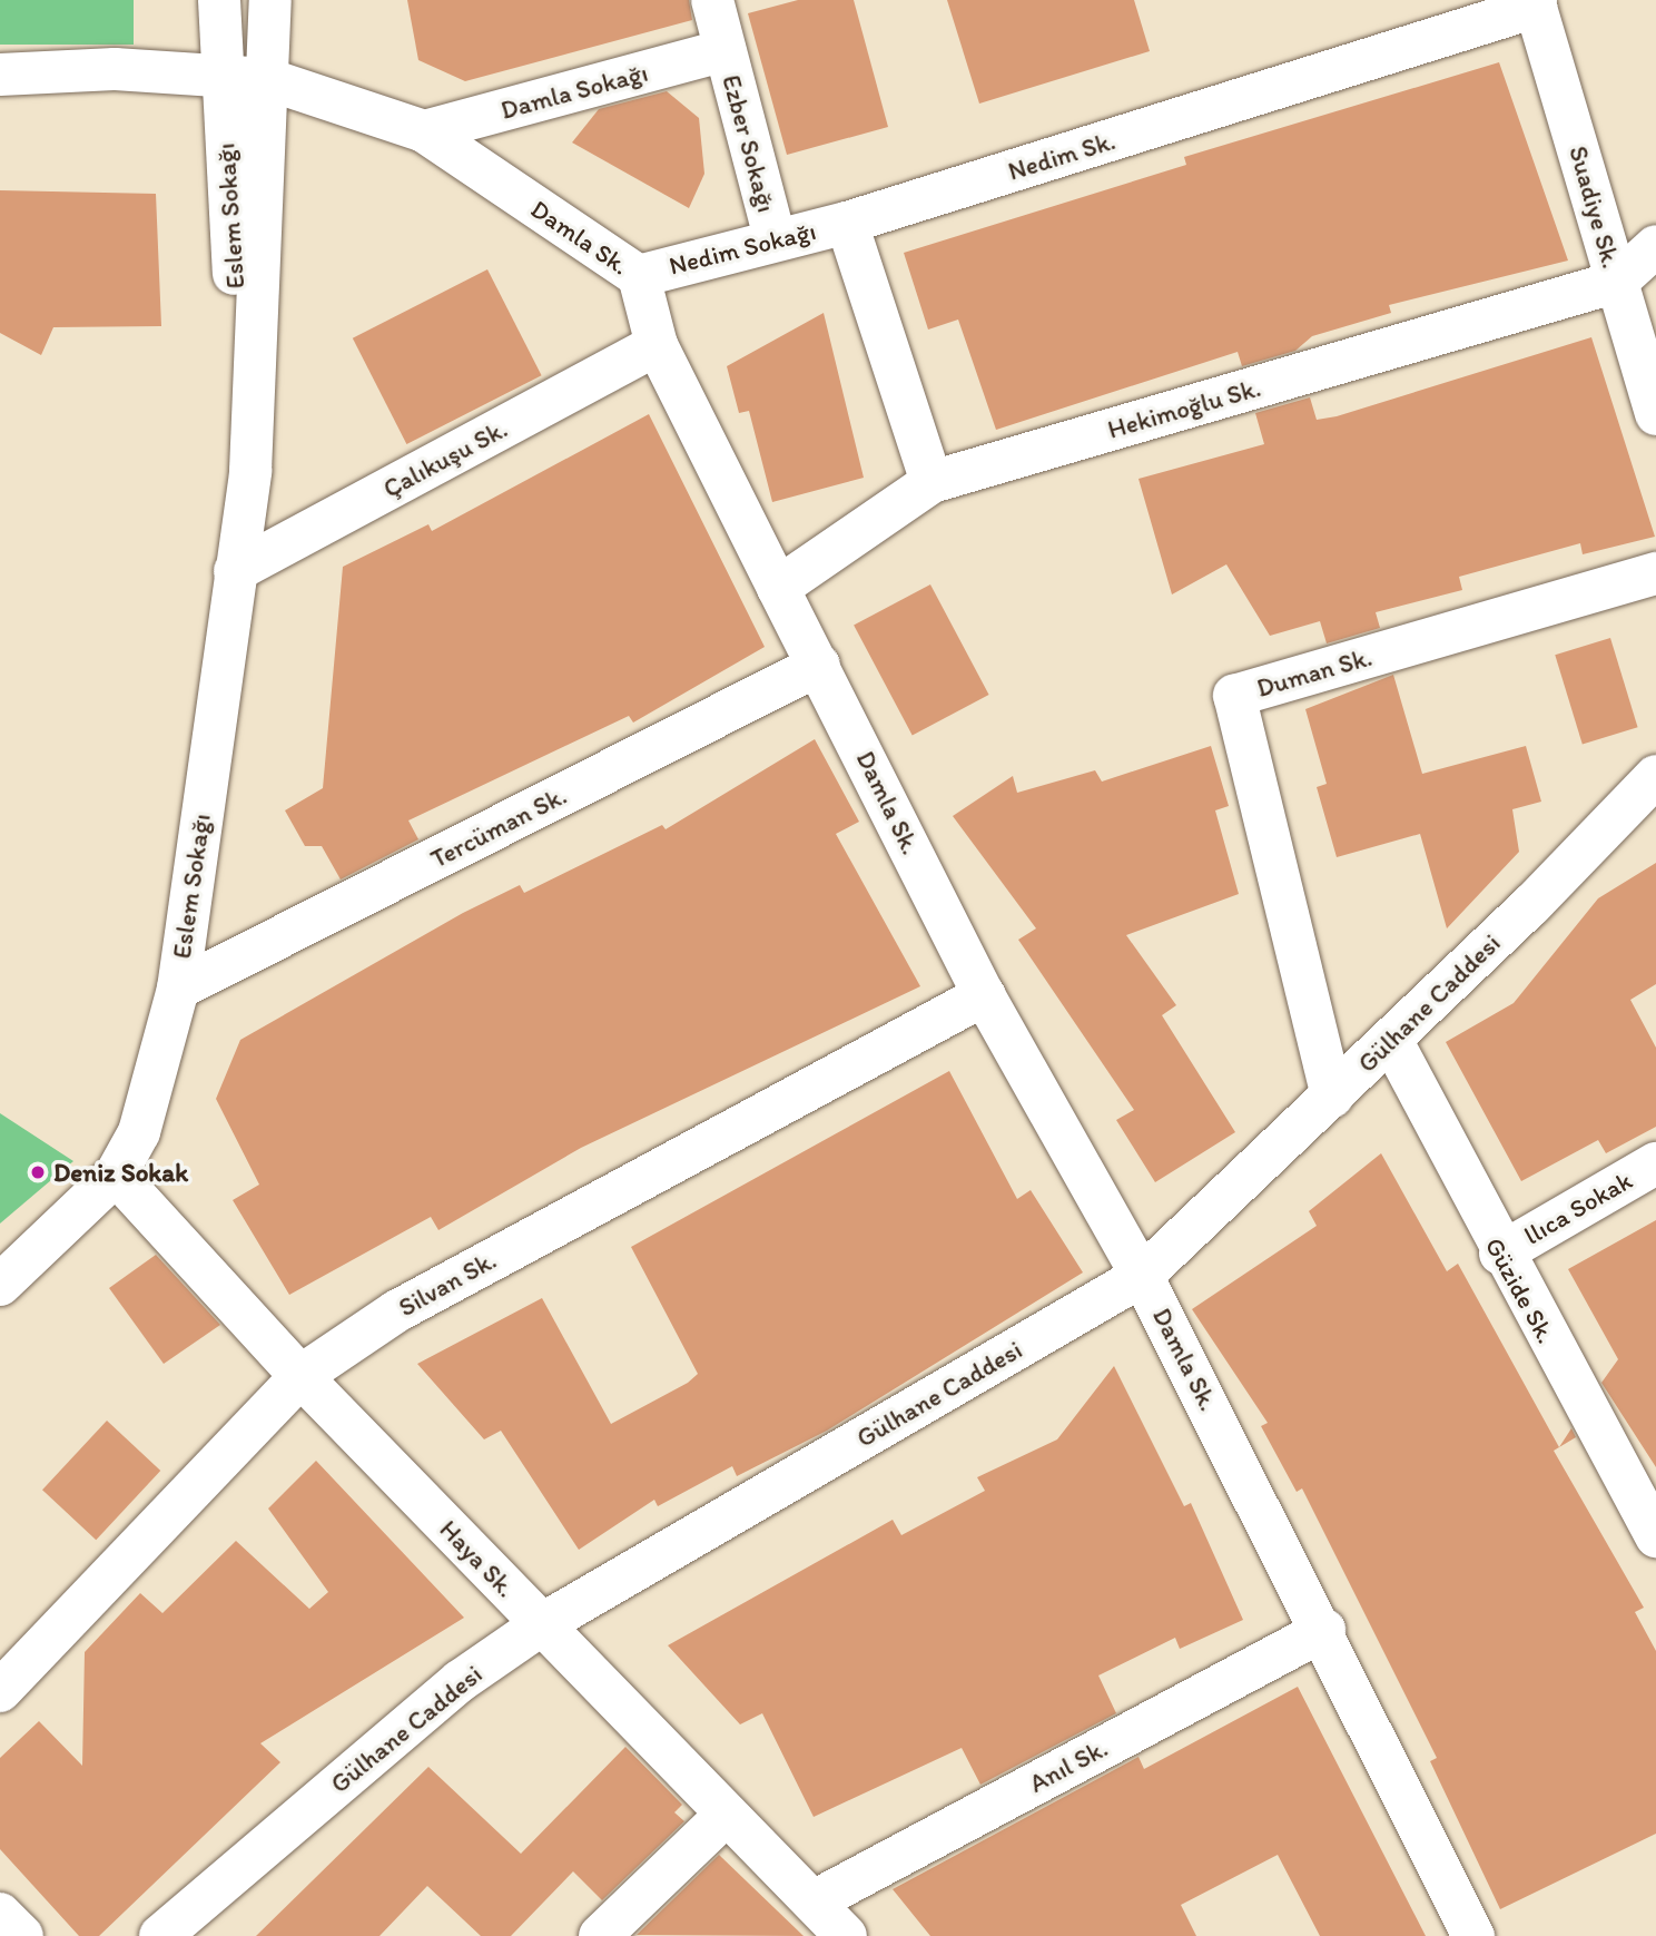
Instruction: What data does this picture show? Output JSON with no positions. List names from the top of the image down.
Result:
{
  "streets": {
    "street": [
      "Damla Sokağı",
      "Ezber Sokağı",
      "Nedim Sk.",
      "Suadiye Sk.",
      "Eslem Sokağı",
      "Damla Sk.",
      "Nedim Sokağı",
      "Hekimoğlu Sk.",
      "Çalıkuşu Sk.",
      "Duman Sk.",
      "Tercüman Sk.",
      "Gülhane Caddesi",
      "llıca Sokak",
      "Silvan Sk.",
      "Güzide Sk.",
      "Haya Sk.",
      "Anıl Sk."
    ]
  },
  "crossings": [
    ["Damla Sokağı", "Ezber Sokağı"],
    ["Damla Sokağı", "Damla Sk."],
    ["Ezber Sokağı", "Nedim Sokağı"],
    ["Nedim Sk.", "Suadiye Sk."],
    ["Nedim Sk.", "Nedim Sokağı"],
    ["Suadiye Sk.", "Hekimoğlu Sk."],
    ["Eslem Sokağı", "Damla Sk."],
    ["Eslem Sokağı", "Çalıkuşu Sk."],
    ["Eslem Sokağı", "Tercüman Sk."],
    ["Eslem Sokağı", "Haya Sk."],
    ["Damla Sk.", "Nedim Sokağı"],
    ["Damla Sk.", "Hekimoğlu Sk."],
    ["Damla Sk.", "Çalıkuşu Sk."],
    ["Damla Sk.", "Tercüman Sk."],
    ["Damla Sk.", "Gülhane Caddesi"],
    ["Damla Sk.", "Silvan Sk."],
    ["Damla Sk.", "Anıl Sk."],
    ["Duman Sk.", "Gülhane Caddesi"],
    ["Gülhane Caddesi", "Güzide Sk."],
    ["Gülhane Caddesi", "Haya Sk."],
    ["llıca Sokak", "Güzide Sk."],
    ["Silvan Sk.", "Haya Sk."],
    ["Haya Sk.", "Anıl Sk."]
  ],
  "places": ["Deniz Sokak"]
}
